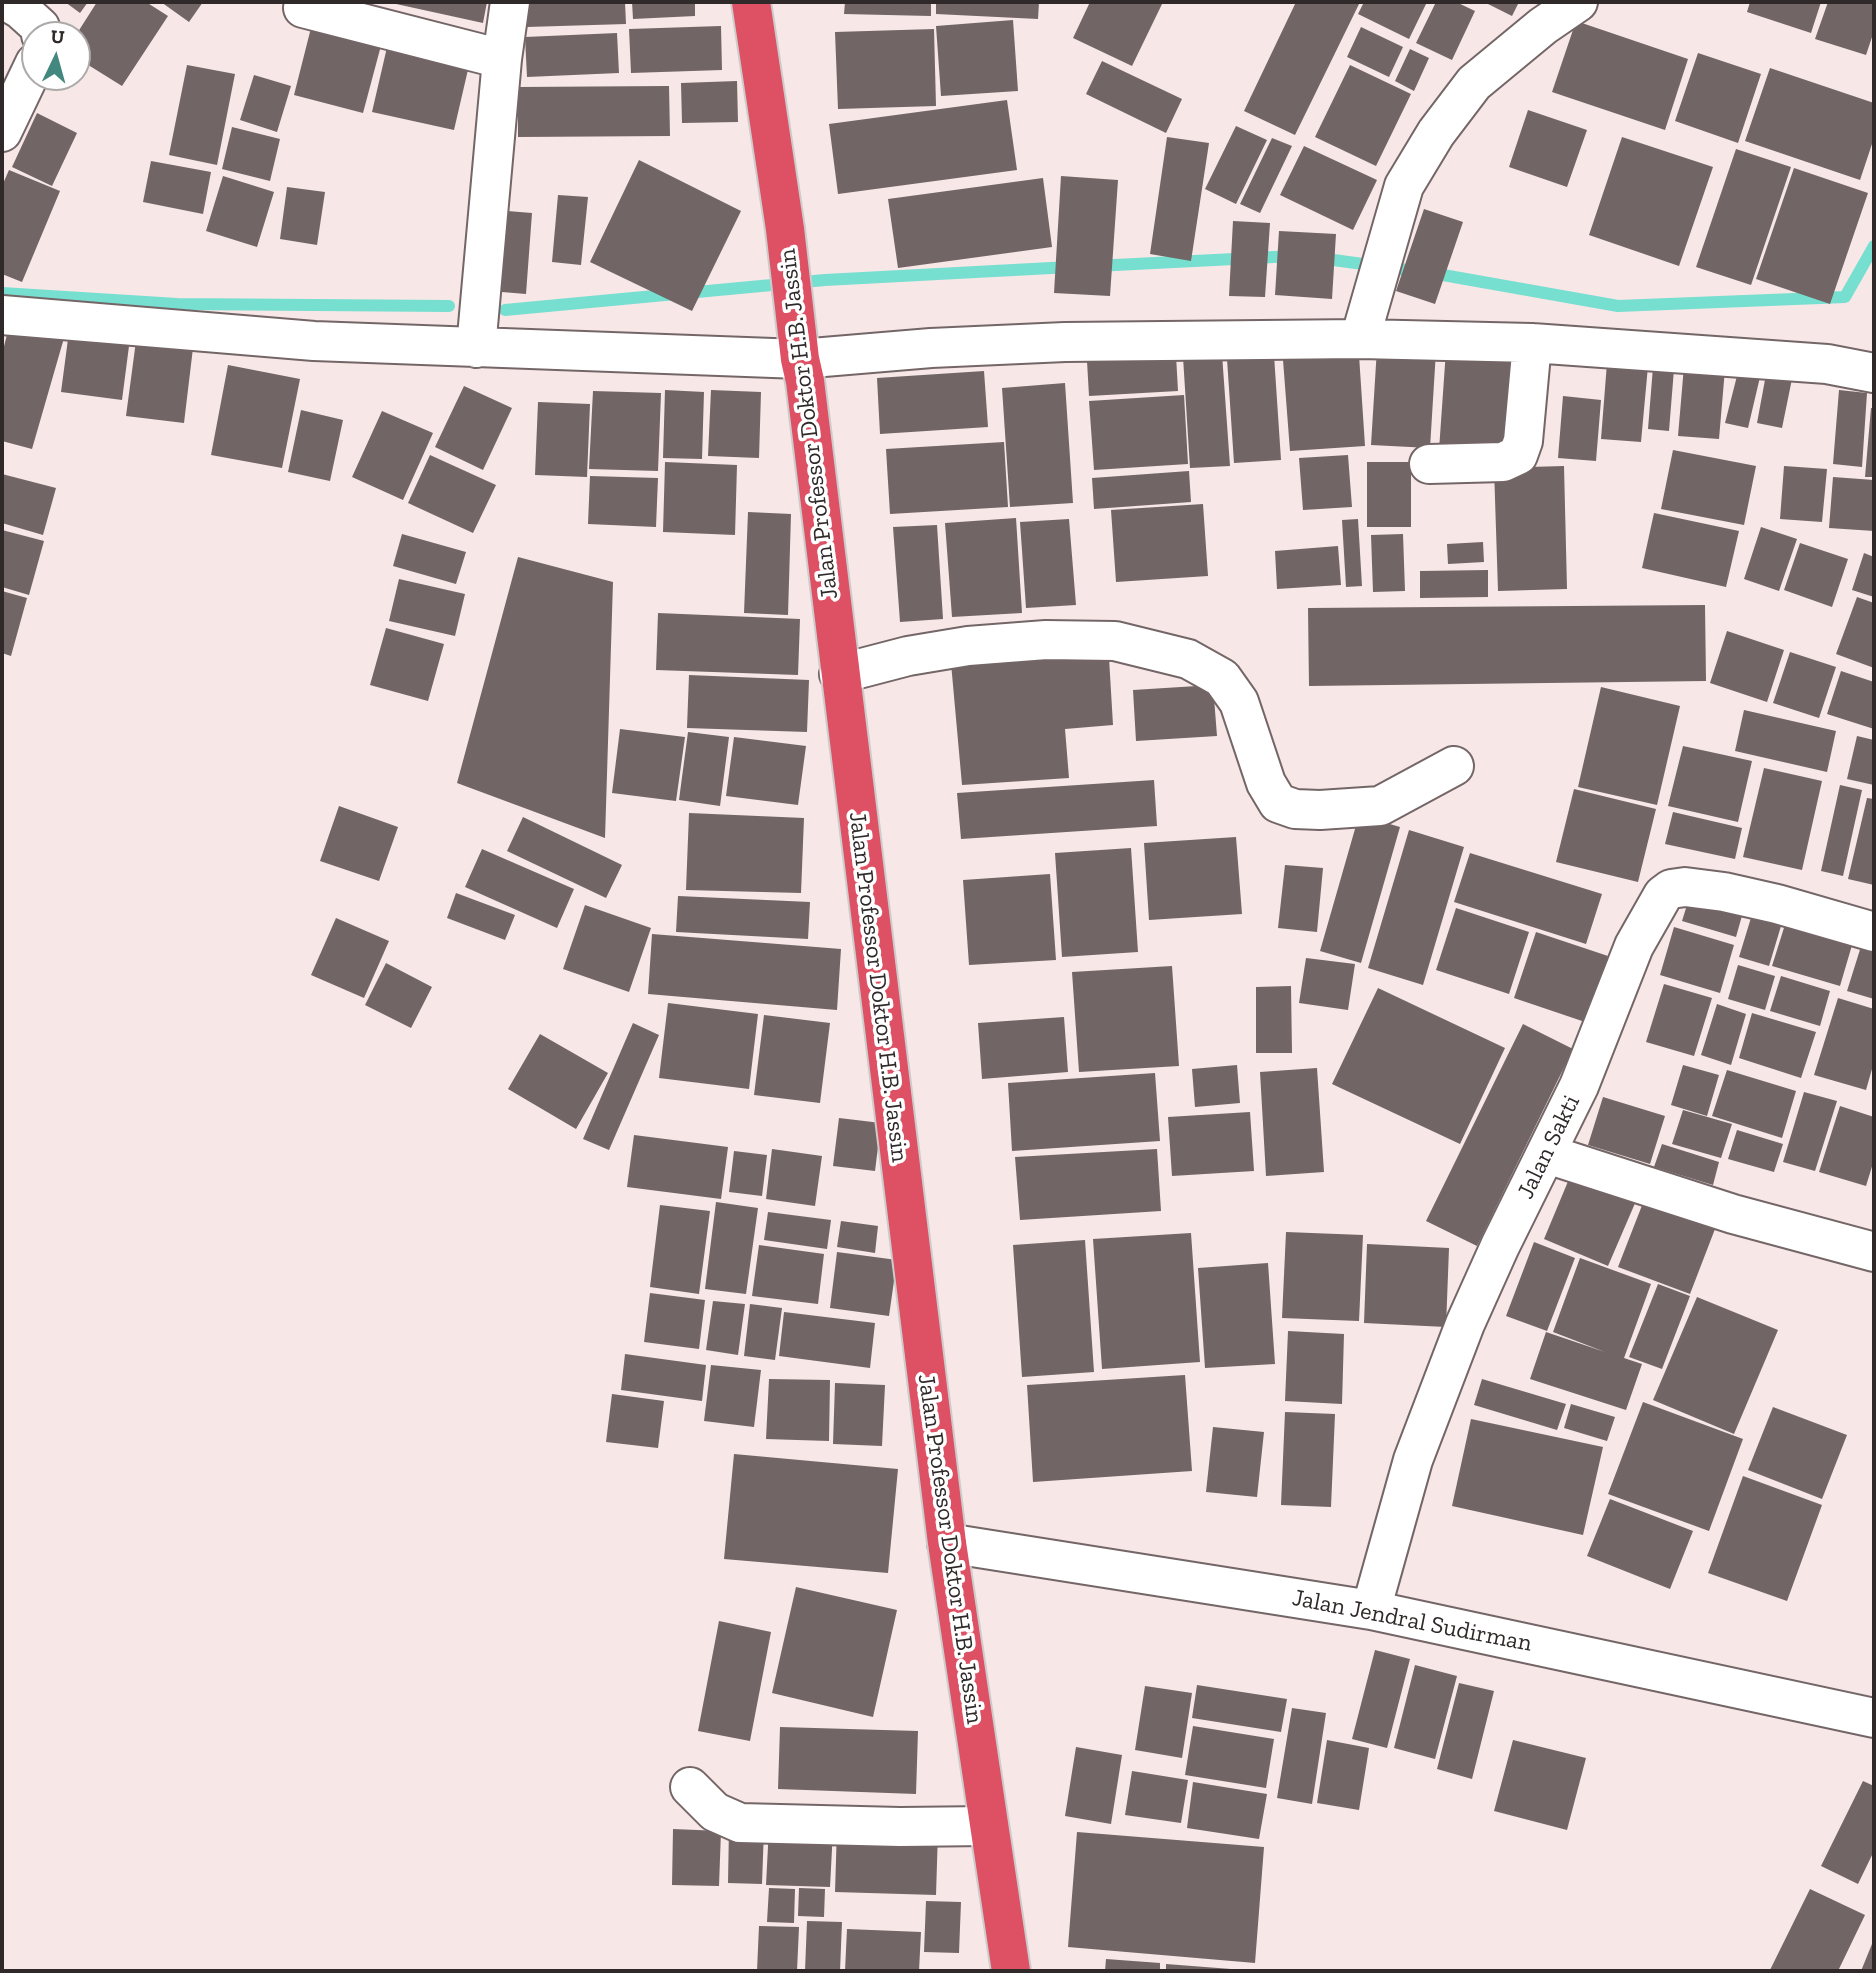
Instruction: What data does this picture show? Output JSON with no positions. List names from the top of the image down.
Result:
{
  "streets": {
    "highway": ["Jalan Professor Doktor H.B. Jassin"],
    "street": ["Jalan Sakti", "Jalan Jendral Sudirman"]
  },
  "crossings": [
    ["Jalan Professor Doktor H.B. Jassin", "Jalan Jendral Sudirman"],
    ["Jalan Sakti", "Jalan Jendral Sudirman"]
  ],
  "north": "top"
}
